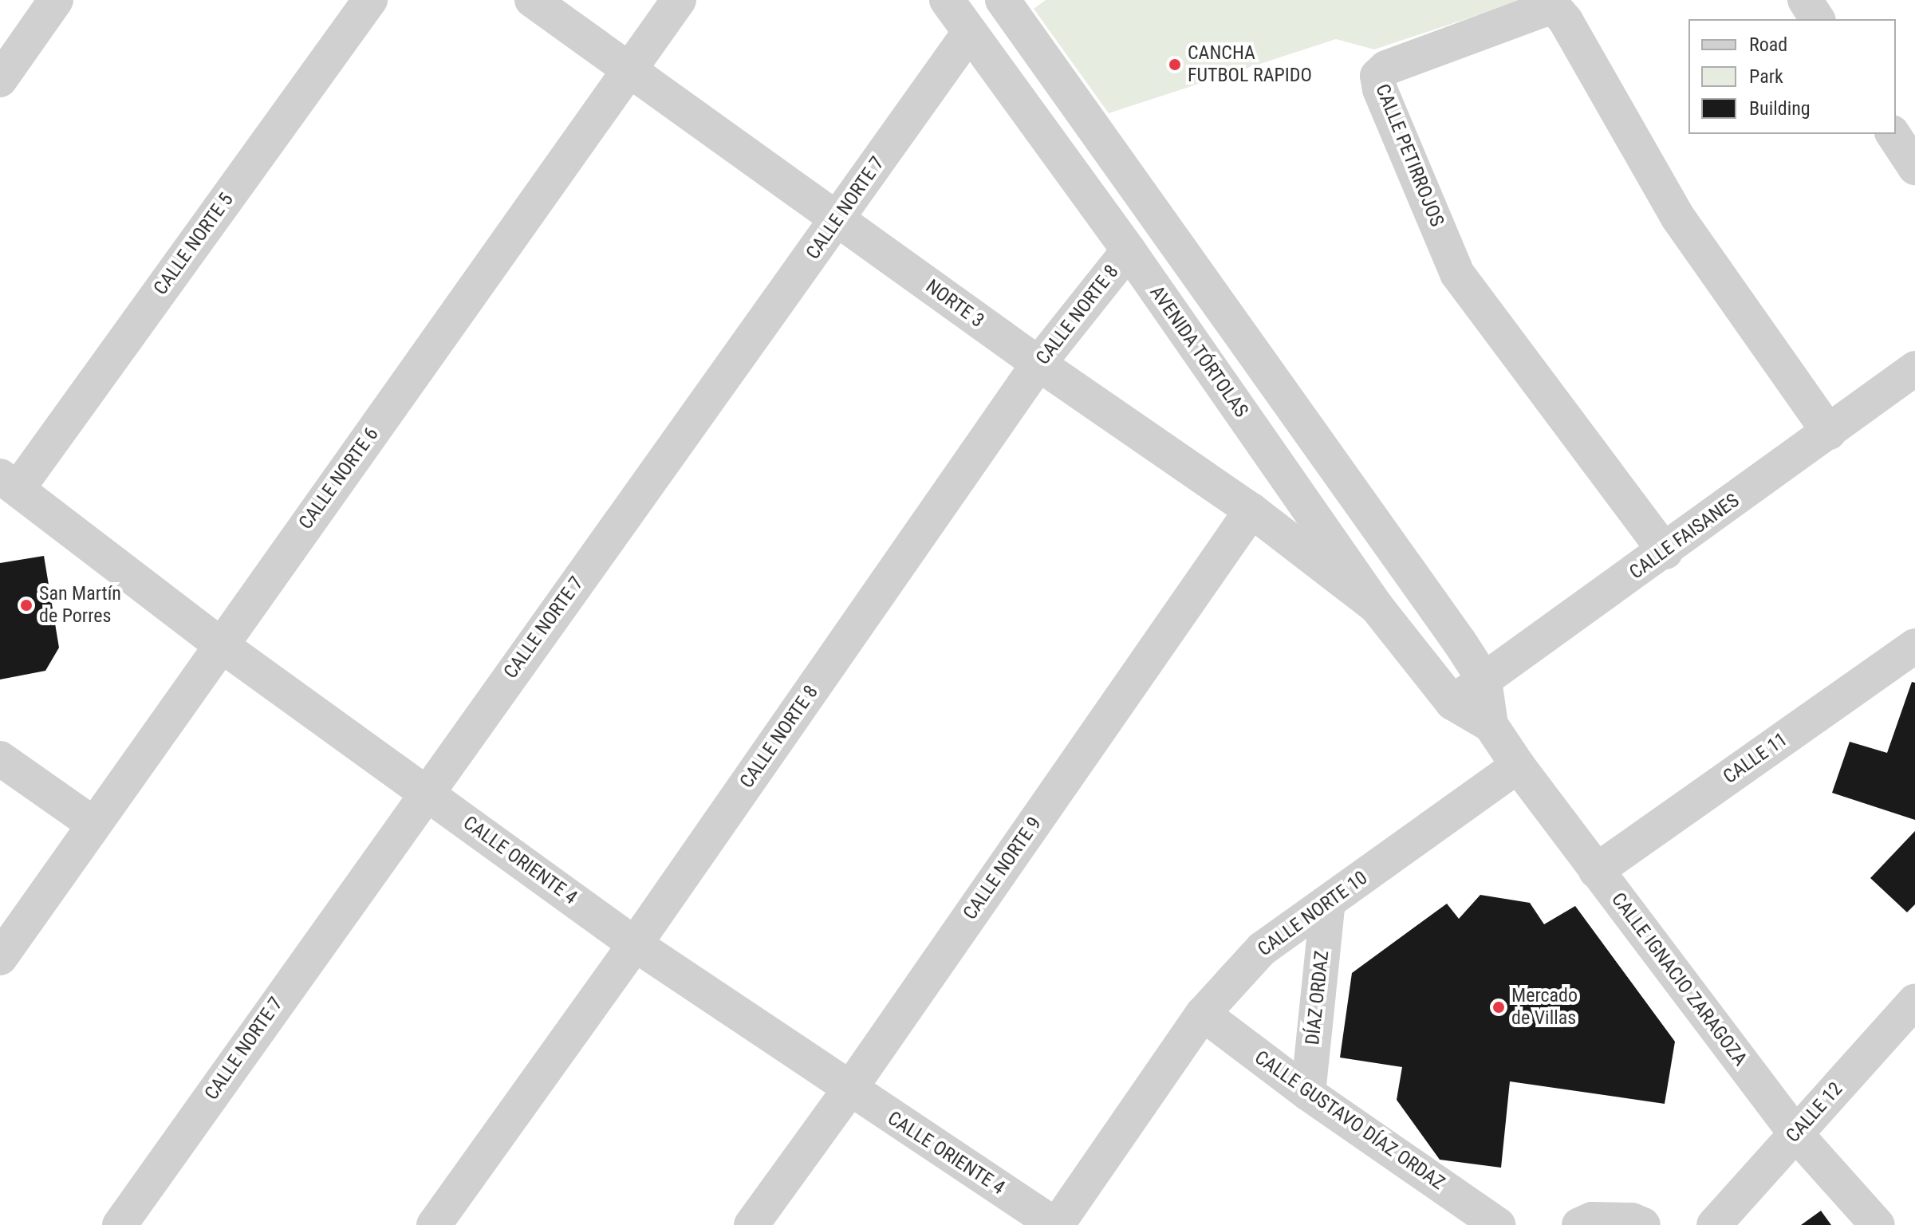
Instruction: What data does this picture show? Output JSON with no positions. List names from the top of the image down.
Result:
{
  "streets": {
    "street": [
      "CALLE PETIRROJOS",
      "CALLE NORTE 7",
      "CALLE NORTE 5",
      "NORTE 3",
      "CALLE NORTE 8",
      "AVENIDA TÓRTOLAS",
      "CALLE NORTE 6",
      "CALLE FAISANES",
      "CALLE 11",
      "CALLE ORIENTE 4",
      "CALLE NORTE 9",
      "CALLE NORTE 10",
      "CALLE IGNACIO ZARAGOZA",
      "DÍAZ ORDAZ",
      "CALLE 12",
      "CALLE GUSTAVO DÍAZ ORDAZ"
    ]
  },
  "crossings": [
    ["CALLE PETIRROJOS", "CALLE FAISANES"],
    ["CALLE NORTE 7", "NORTE 3"],
    ["CALLE NORTE 7", "AVENIDA TÓRTOLAS"],
    ["CALLE NORTE 7", "CALLE ORIENTE 4"],
    ["CALLE NORTE 5", "CALLE ORIENTE 4"],
    ["NORTE 3", "CALLE NORTE 8"],
    ["NORTE 3", "AVENIDA TÓRTOLAS"],
    ["NORTE 3", "CALLE NORTE 6"],
    ["NORTE 3", "CALLE NORTE 9"],
    ["CALLE NORTE 8", "AVENIDA TÓRTOLAS"],
    ["CALLE NORTE 8", "CALLE ORIENTE 4"],
    ["AVENIDA TÓRTOLAS", "CALLE FAISANES"],
    ["AVENIDA TÓRTOLAS", "CALLE IGNACIO ZARAGOZA"],
    ["CALLE NORTE 6", "CALLE ORIENTE 4"],
    ["CALLE FAISANES", "CALLE IGNACIO ZARAGOZA"],
    ["CALLE 11", "CALLE IGNACIO ZARAGOZA"],
    ["CALLE ORIENTE 4", "CALLE NORTE 9"],
    ["CALLE ORIENTE 4", "CALLE NORTE 10"],
    ["CALLE NORTE 10", "CALLE IGNACIO ZARAGOZA"],
    ["CALLE NORTE 10", "DÍAZ ORDAZ"],
    ["CALLE NORTE 10", "CALLE GUSTAVO DÍAZ ORDAZ"],
    ["CALLE IGNACIO ZARAGOZA", "CALLE 12"],
    ["DÍAZ ORDAZ", "CALLE GUSTAVO DÍAZ ORDAZ"]
  ],
  "places": ["CANCHA FUTBOL RAPIDO", "San Martín de Porres", "Mercado de Villas"],
  "legend": ["Road", "Park", "Building"]
}
